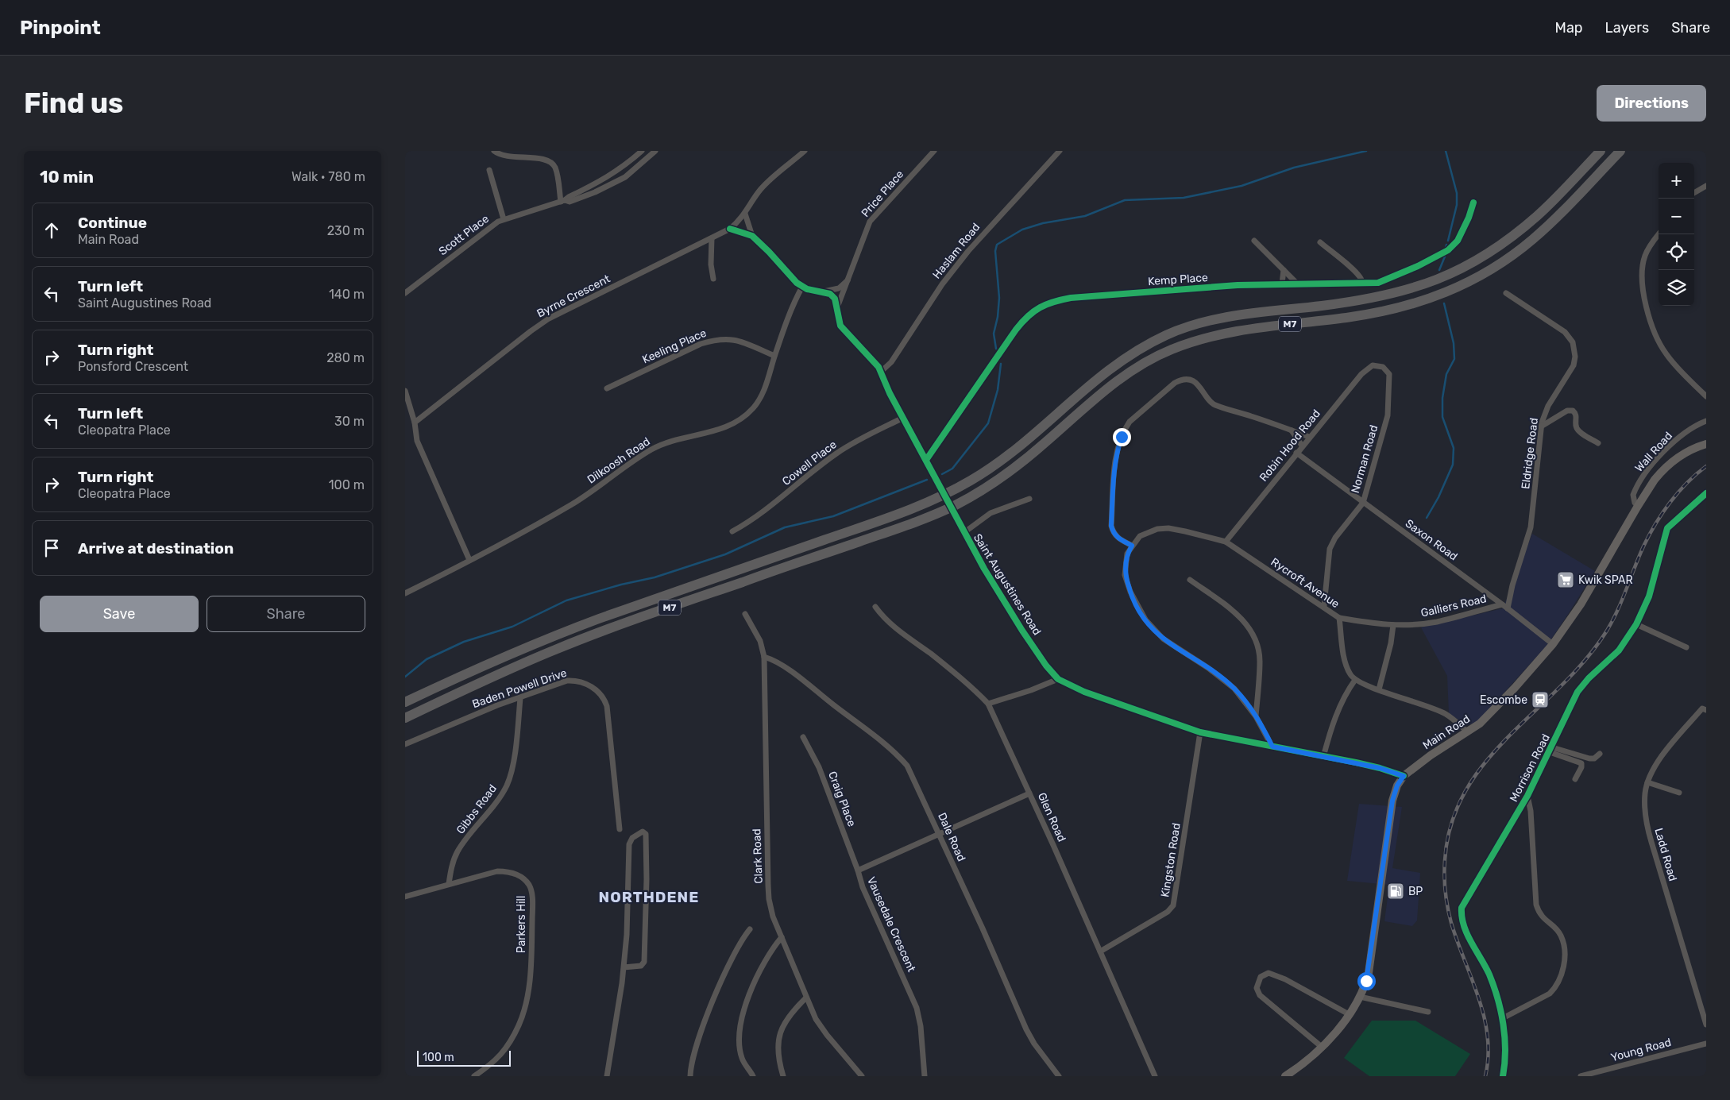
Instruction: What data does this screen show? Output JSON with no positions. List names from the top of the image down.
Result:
{
  "streets": {
    "highway": ["M7"],
    "main road": ["Main Road"],
    "street": [
      "Price Place",
      "Scott Place",
      "Haslam Road",
      "Kemp Place",
      "Byrne Crescent",
      "Keeling Place",
      "Robin Hood Road",
      "Wall Road",
      "Eldridge Road",
      "Norman Road",
      "Dilkoosh Road",
      "Cowell Place",
      "Saxon Road",
      "Rycroft Avenue",
      "Saint Augustines Road",
      "Galliers Road",
      "Baden Powell Drive",
      "Morrison Road",
      "Craig Place",
      "Gibbs Road",
      "Glen Road",
      "Dale Road",
      "Ladd Road",
      "Clark Road",
      "Kingston Road",
      "Parkers Hill",
      "Vausedale Crescent",
      "Young Road"
    ]
  },
  "crossings": [
    ["Price Place", "Saint Augustines Road"],
    ["Haslam Road", "Saint Augustines Road"],
    ["Kemp Place", "Saint Augustines Road"],
    ["Keeling Place", "Dilkoosh Road"],
    ["Robin Hood Road", "Norman Road"],
    ["Robin Hood Road", "Saxon Road"],
    ["Robin Hood Road", "Rycroft Avenue"],
    ["Wall Road", "Main Road"],
    ["Eldridge Road", "Saxon Road"],
    ["Norman Road", "Saxon Road"],
    ["Norman Road", "Rycroft Avenue"],
    ["Cowell Place", "Saint Augustines Road"],
    ["Saxon Road", "Galliers Road"],
    ["Saxon Road", "Main Road"],
    ["Rycroft Avenue", "Galliers Road"],
    ["Saint Augustines Road", "Main Road"],
    ["Saint Augustines Road", "Kingston Road"],
    ["Baden Powell Drive", "Gibbs Road"],
    ["Craig Place", "Vausedale Crescent"],
    ["Gibbs Road", "Parkers Hill"],
    ["Glen Road", "Kingston Road"],
    ["Glen Road", "Vausedale Crescent"],
    ["Dale Road", "Clark Road"],
    ["Dale Road", "Vausedale Crescent"]
  ],
  "districts": ["NORTHDENE"],
  "places": {
    "supermarket": ["Kwik SPAR"],
    "station": ["Escombe"],
    "fuel station": ["BP"]
  },
  "scale_bar": "100 m",
  "page": {
    "header": "Pinpoint",
    "nav": ["Map", "Layers", "Share"],
    "buttons": [
      "Directions",
      ["Save", "Share"]
    ],
    "title": "Find us",
    "heading": ["10 min", "Walk · 780 m"],
    "map_buttons": ["+", "−"],
    "list": [
      ["Continue", "Main Road", "230 m"],
      ["Turn left", "Saint Augustines Road", "140 m"],
      ["Turn right", "Ponsford Crescent", "280 m"],
      ["Turn left", "Cleopatra Place", "30 m"],
      ["Turn right", "Cleopatra Place", "100 m"],
      "Arrive at destination"
    ],
    "scale": "100 m"
  }
}
